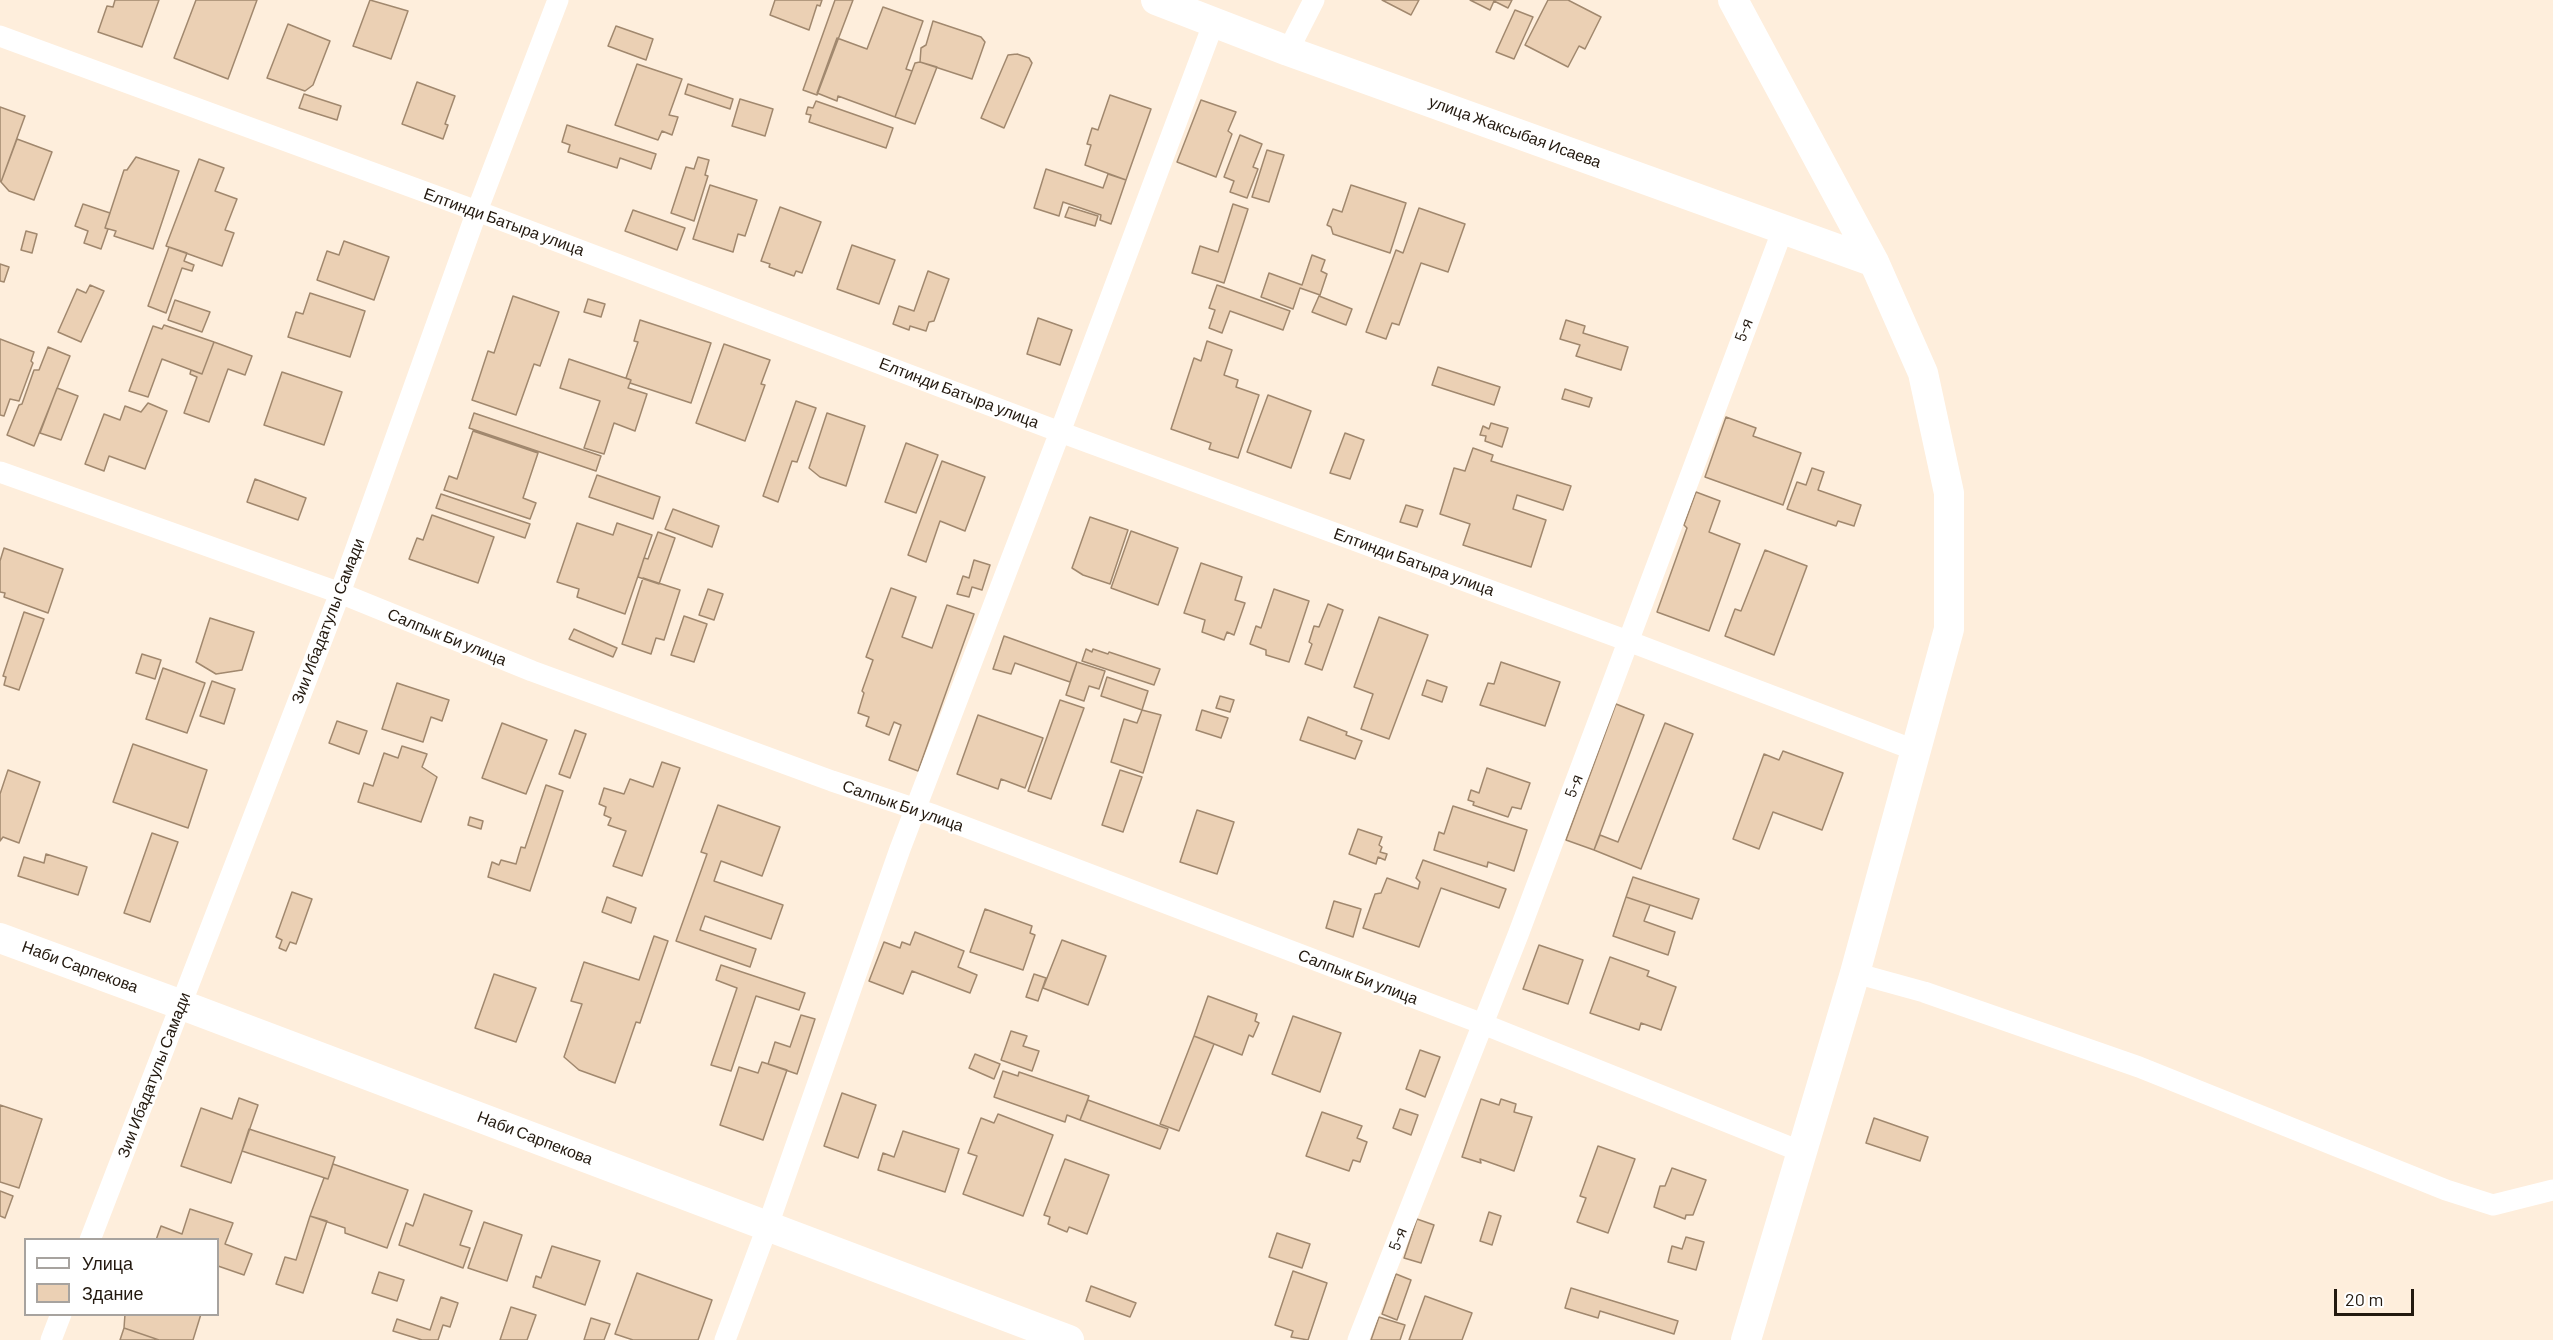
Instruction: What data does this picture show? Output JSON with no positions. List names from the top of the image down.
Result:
{
  "streets": {
    "street": [
      "улица Жаксыбая Исаева",
      "Елтинди Батыра улица",
      "5-я",
      "Зии Ибадатулы Самади",
      "Салпык Би улица",
      "Наби Сарпекова"
    ]
  },
  "crossings": [
    ["улица Жаксыбая Исаева", "5-я"],
    ["Елтинди Батыра улица", "5-я"],
    ["Елтинди Батыра улица", "Зии Ибадатулы Самади"],
    ["5-я", "Салпык Би улица"],
    ["Зии Ибадатулы Самади", "Салпык Би улица"],
    ["Зии Ибадатулы Самади", "Наби Сарпекова"]
  ],
  "legend": ["Улица", "Здание"],
  "scale_bar": "20 m"
}
